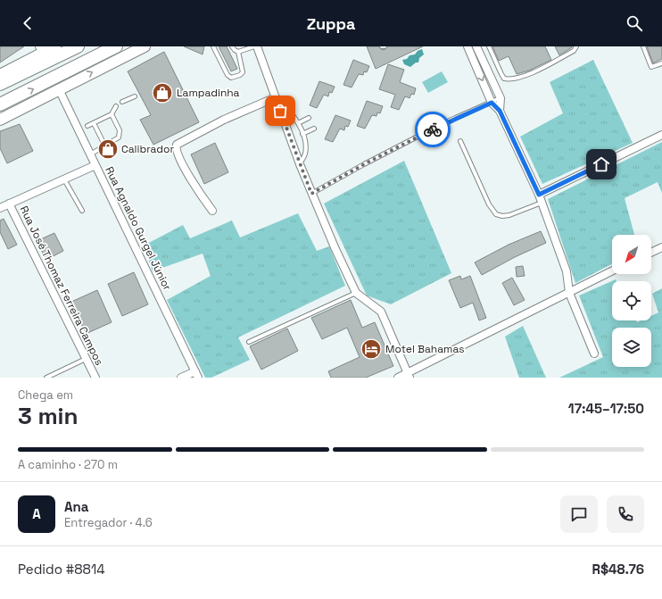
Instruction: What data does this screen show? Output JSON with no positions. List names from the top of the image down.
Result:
{
  "streets": {
    "street": ["Rua Agnaldo Gurgel Júnior", "Rua José Thomaz Ferreira Campos"]
  },
  "places": {
    "shop": ["Lampadinha", "Calibrador"],
    "hotel": ["Motel Bahamas"]
  },
  "north": "bottom left",
  "page": {
    "header": "Zuppa",
    "heading": ["3 min", "Chega em", "17:45–17:50"],
    "panel": [
      "Ana",
      "Entregador · 4.6",
      "Pedido #8814",
      "R$48.76"
    ],
    "bar": "A caminho · 270 m",
    "round": "A"
  }
}
